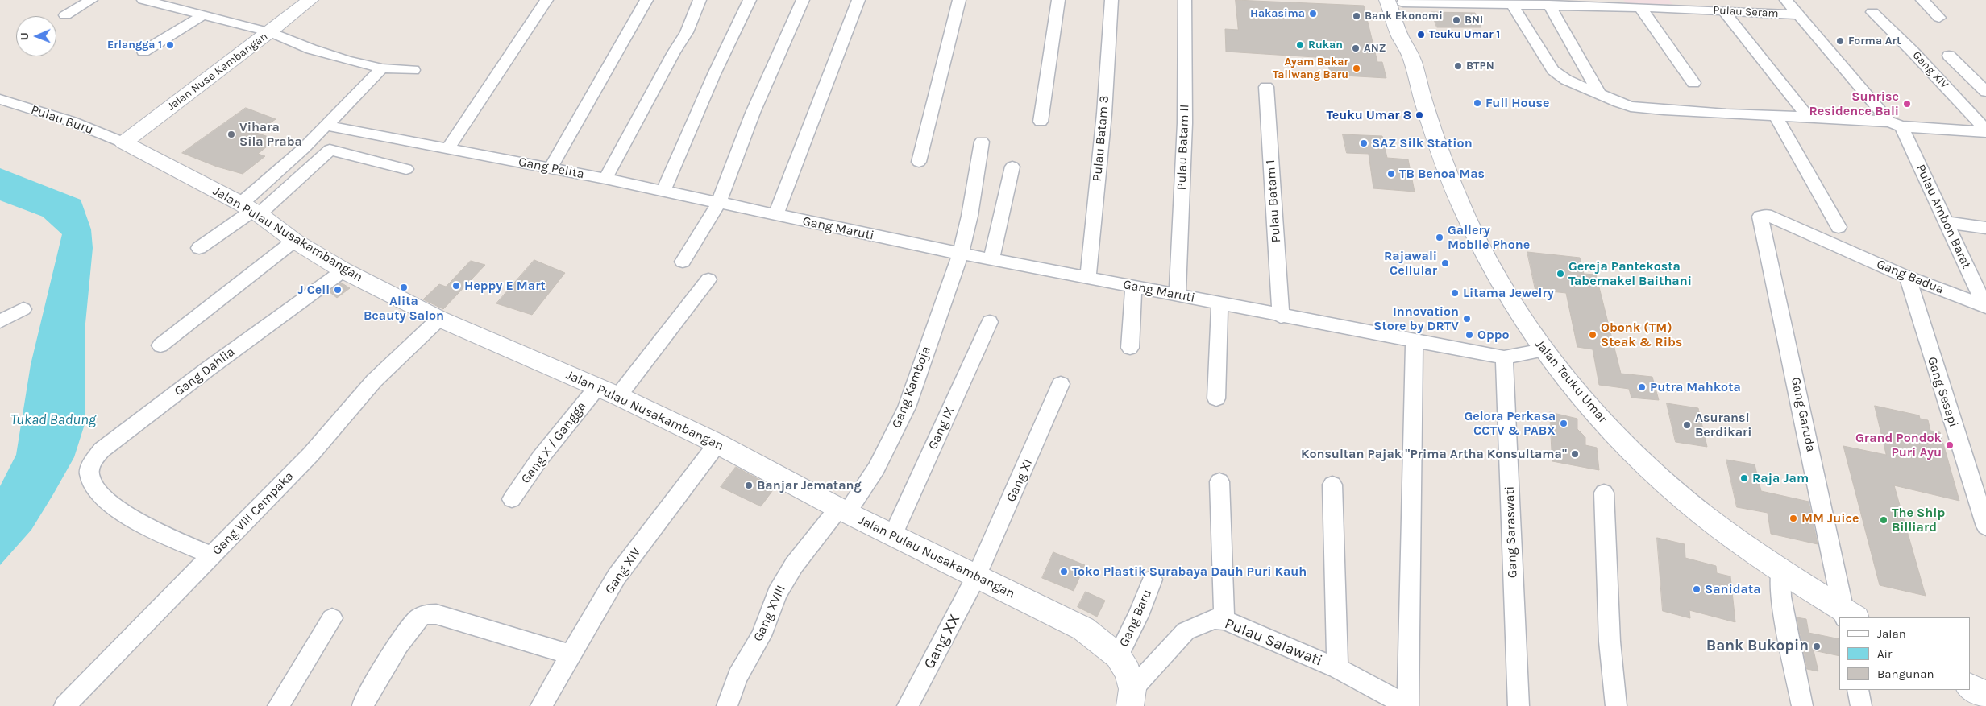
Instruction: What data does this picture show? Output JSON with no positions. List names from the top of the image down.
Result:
{
  "streets": {
    "street": [
      "Pulau Seram",
      "Gang XIV",
      "Jalan Nusa Kambangan",
      "Pulau Buru",
      "Pulau Batam 3",
      "Pulau Batam II",
      "Gang Pelita",
      "Pulau Batam 1",
      "Pulau Ambon Barat",
      "Gang Maruti",
      "Jalan Pulau Nusakambangan",
      "Gang Badua",
      "Gang Dahlia",
      "Jalan Teuku Umar",
      "Gang Kamboja",
      "Gang Sesapi",
      "Gang Garuda",
      "Gang IX",
      "Gang X / Gangga",
      "Gang XI",
      "Gang VIII Cempaka",
      "Gang Saraswati",
      "Gang XVIII",
      "Gang Baru",
      "Gang XX",
      "Pulau Salawati"
    ]
  },
  "crossings": [
    ["Pulau Seram", "Pulau Ambon Barat"],
    ["Pulau Seram", "Jalan Teuku Umar"],
    ["Gang XIV", "Jalan Pulau Nusakambangan"],
    ["Jalan Nusa Kambangan", "Pulau Buru"],
    ["Jalan Nusa Kambangan", "Jalan Pulau Nusakambangan"],
    ["Pulau Buru", "Jalan Pulau Nusakambangan"],
    ["Pulau Batam 3", "Gang Maruti"],
    ["Pulau Batam II", "Gang Maruti"],
    ["Gang Pelita", "Gang Maruti"],
    ["Pulau Batam 1", "Gang Maruti"],
    ["Pulau Ambon Barat", "Gang Badua"],
    ["Gang Maruti", "Jalan Teuku Umar"],
    ["Gang Maruti", "Gang Kamboja"],
    ["Gang Maruti", "Gang Saraswati"],
    ["Jalan Pulau Nusakambangan", "Gang Dahlia"],
    ["Jalan Pulau Nusakambangan", "Gang Kamboja"],
    ["Jalan Pulau Nusakambangan", "Gang IX"],
    ["Jalan Pulau Nusakambangan", "Gang X / Gangga"],
    ["Jalan Pulau Nusakambangan", "Gang XI"],
    ["Jalan Pulau Nusakambangan", "Gang VIII Cempaka"],
    ["Jalan Pulau Nusakambangan", "Gang XVIII"],
    ["Jalan Pulau Nusakambangan", "Gang Baru"],
    ["Jalan Pulau Nusakambangan", "Gang XX"],
    ["Jalan Pulau Nusakambangan", "Pulau Salawati"],
    ["Gang Badua", "Gang Garuda"],
    ["Gang Dahlia", "Gang VIII Cempaka"],
    ["Jalan Teuku Umar", "Gang Garuda"],
    ["Gang Kamboja", "Gang XVIII"],
    ["Gang XI", "Gang XX"]
  ],
  "water": ["Tukad Badung"],
  "places": [
    "Hakasima",
    "Bank Ekonomi",
    "BNI",
    "Teuku Umar 1",
    "Forma Art",
    "Erlangga 1",
    "Rukan",
    "ANZ",
    "BTPN",
    "Ayam Bakar Taliwang Baru",
    "Full House",
    "Sunrise Residence Bali",
    "Teuku Umar 8",
    "Vihara Sila Praba",
    "SAZ Silk Station",
    "TB Benoa Mas",
    "Gallery Mobile Phone",
    "Rajawali Cellular",
    "Gereja Pantekosta Tabernakel Baithani",
    "Heppy E Mart",
    "Alita Beauty Salon",
    "J Cell",
    "Litama Jewelry",
    "Innovation Store by DRTV",
    "Oppo",
    "Obonk (TM) Steak & Ribs",
    "Putra Mahkota",
    "Gelora Perkasa CCTV & PABX",
    "Asuransi Berdikari",
    "Grand Pondok Puri Ayu",
    "Konsultan Pajak \"Prima Artha Konsultama\"",
    "Raja Jam",
    "Banjar Jematang",
    "MM Juice",
    "The Ship Billiard",
    "Toko Plastik Surabaya Dauh Puri Kauh",
    "Sanidata",
    "Bank Bukopin"
  ],
  "legend": ["Jalan", "Air", "Bangunan"],
  "north": "left"
}
